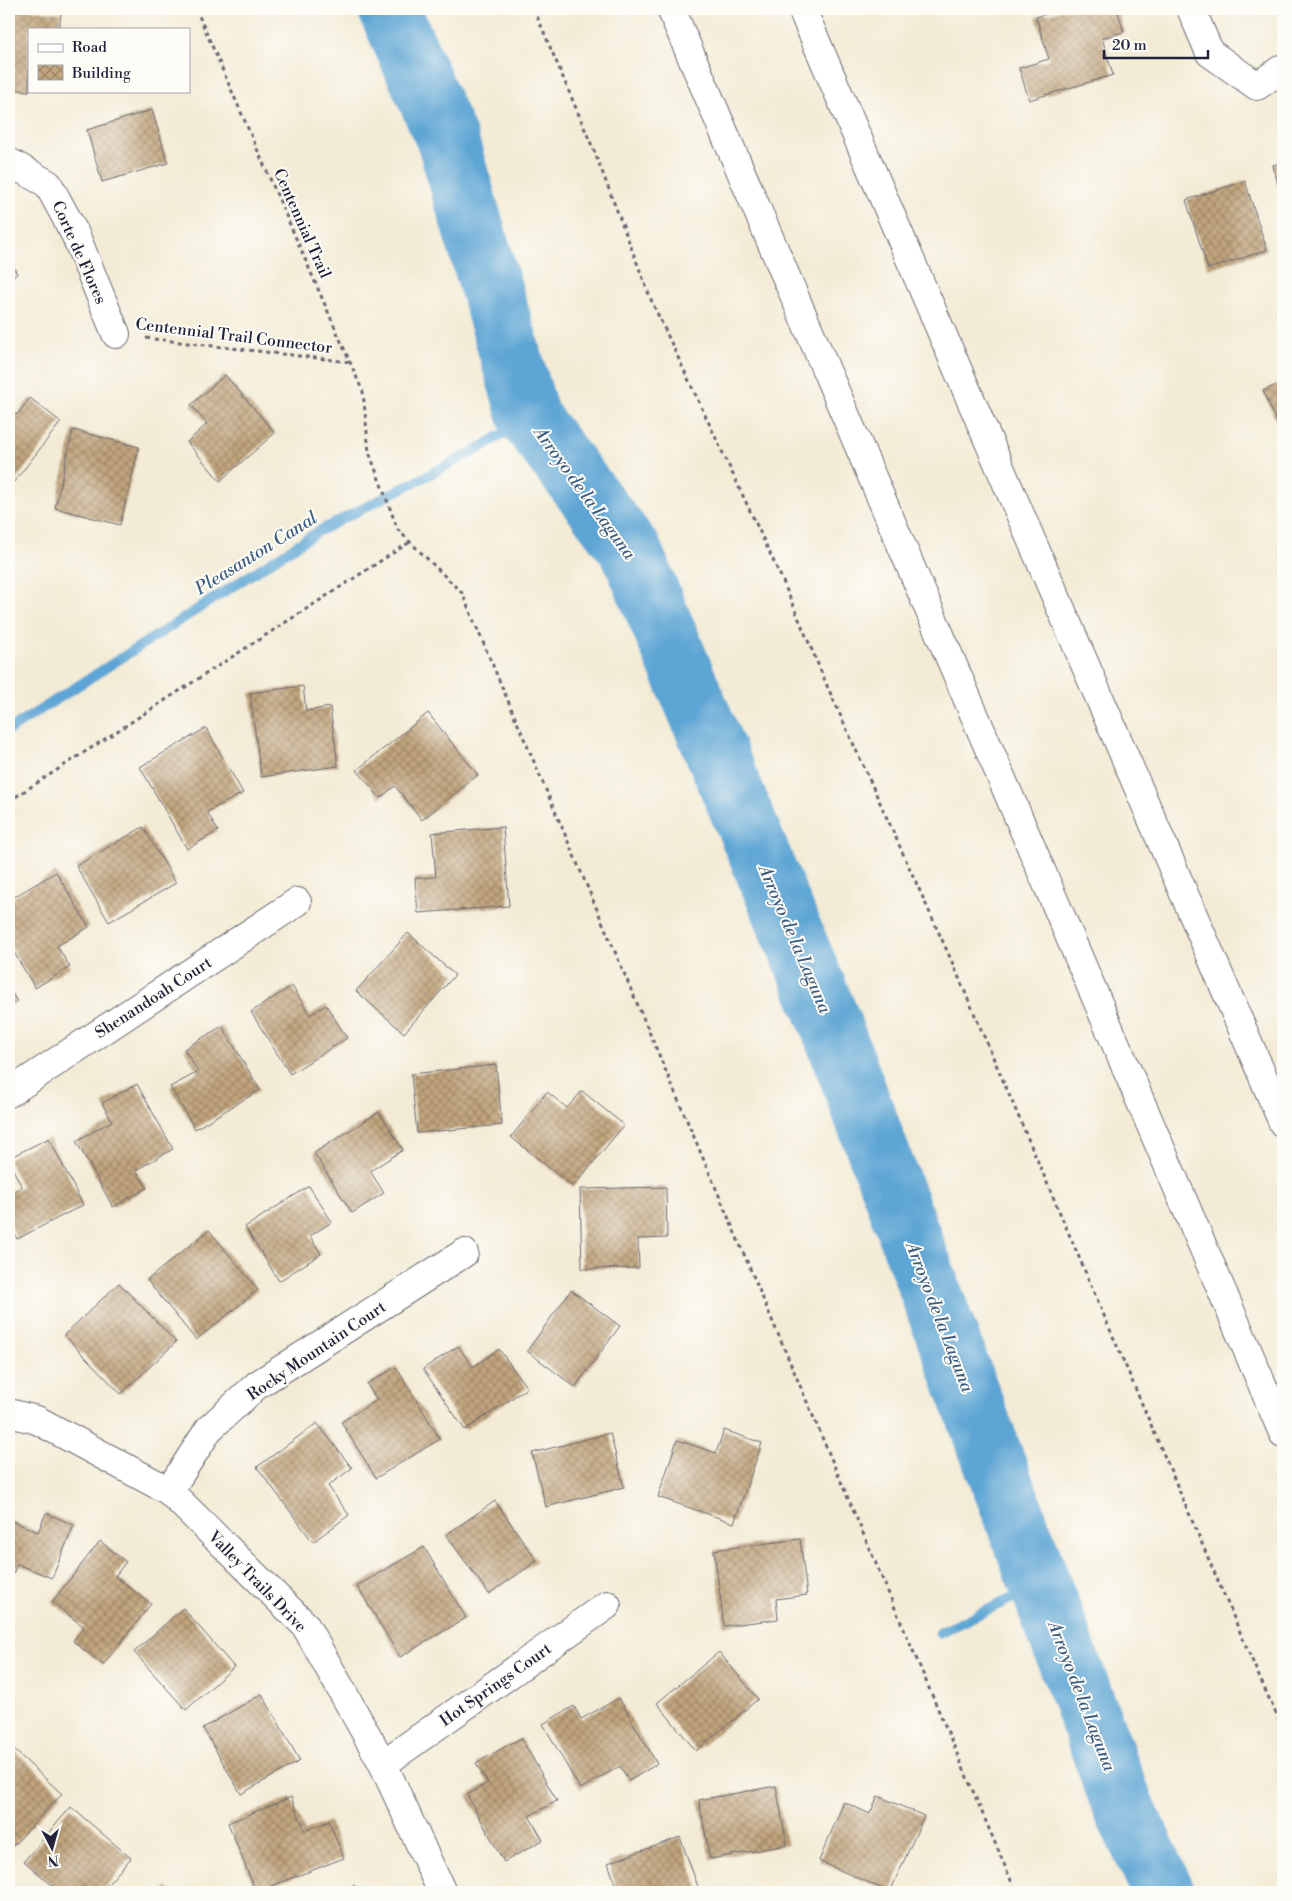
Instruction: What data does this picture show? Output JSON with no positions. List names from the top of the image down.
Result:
{
  "streets": {
    "main road": [
      "Corte de Flores",
      "Shenandoah Court",
      "Rocky Mountain Court",
      "Valley Trails Drive",
      "Hot Springs Court"
    ],
    "path": ["Centennial Trail", "Centennial Trail Connector"]
  },
  "crossings": [
    ["Centennial Trail", "Centennial Trail Connector"],
    ["Corte de Flores", "Centennial Trail Connector"],
    ["Rocky Mountain Court", "Valley Trails Drive"],
    ["Valley Trails Drive", "Hot Springs Court"]
  ],
  "water": ["Arroyo de la Laguna", "Pleasanton Canal"],
  "legend": ["Road", "Building"],
  "scale_bar": "20 m",
  "north": "bottom"
}
